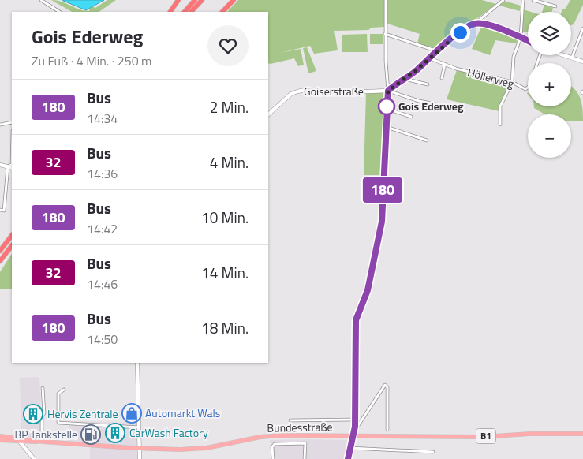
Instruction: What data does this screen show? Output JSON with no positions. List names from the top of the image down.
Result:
{
  "streets": {
    "main road": ["Bundesstraße", "B1"],
    "street": ["Höllerweg", "Goiserstraße"]
  },
  "places": {
    "other": ["Gois Ederweg"],
    "shop": ["Automarkt Wals"],
    "building": ["Hervis Zentrale", "CarWash Factory"],
    "fuel station": ["BP Tankstelle"]
  },
  "lines": ["bus line 180"],
  "page": {
    "on_map": "180",
    "map_buttons": ["+", "−"],
    "heading": ["Gois Ederweg", "Zu Fuß · 4 Min. · 250 m"],
    "list": [
      {
        "mark": "180",
        "name": "Bus",
        "note": "14:34",
        "value": "2 Min."
      },
      {
        "mark": "32",
        "name": "Bus",
        "note": "14:36",
        "value": "4 Min."
      },
      {
        "mark": "180",
        "name": "Bus",
        "note": "14:42",
        "value": "10 Min."
      },
      {
        "mark": "32",
        "name": "Bus",
        "note": "14:46",
        "value": "14 Min."
      },
      {
        "mark": "180",
        "name": "Bus",
        "note": "14:50",
        "value": "18 Min."
      }
    ]
  }
}
